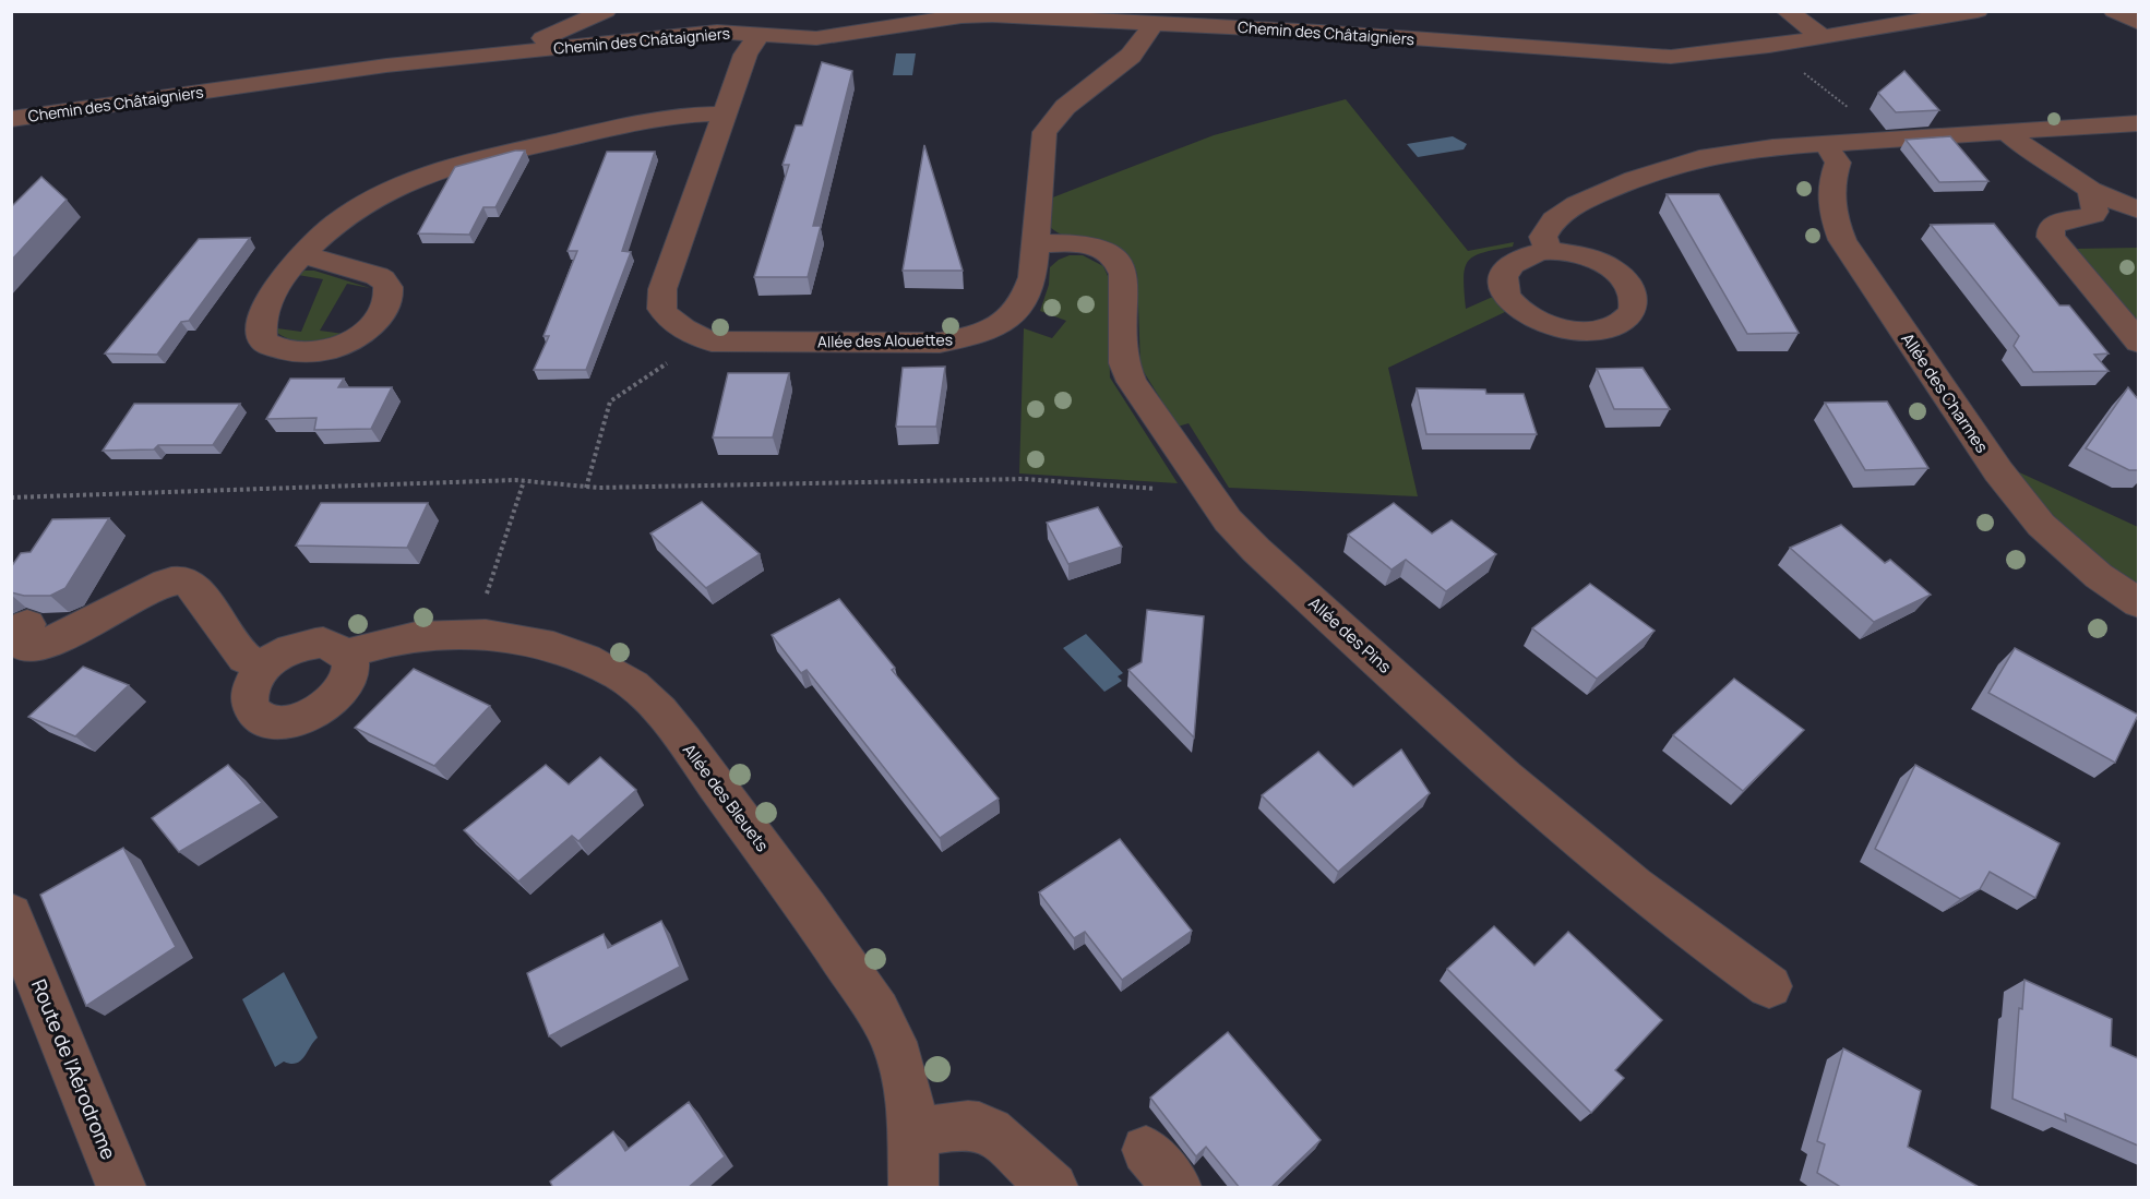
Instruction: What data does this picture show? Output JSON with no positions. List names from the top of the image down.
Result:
{
  "streets": {
    "street": [
      "Chemin des Châtaigniers",
      "Allée des Alouettes",
      "Allée des Charmes",
      "Allée des Pins",
      "Allée des Bleuets",
      "Route de l'Aérodrome"
    ]
  },
  "crossings": [
    ["Chemin des Châtaigniers", "Allée des Alouettes"],
    ["Allée des Alouettes", "Allée des Pins"]
  ]
}
